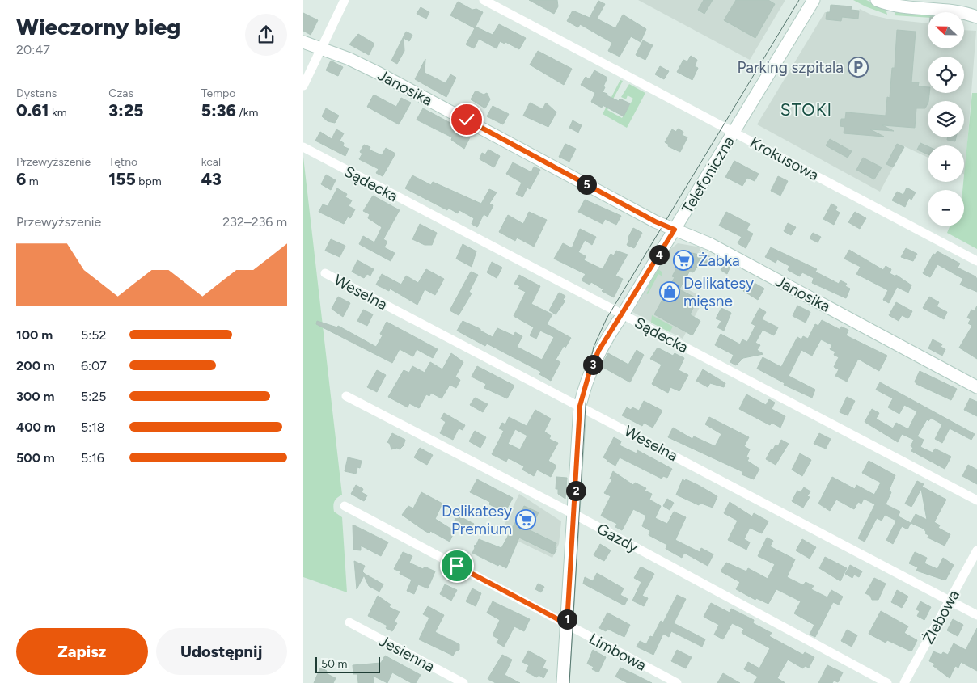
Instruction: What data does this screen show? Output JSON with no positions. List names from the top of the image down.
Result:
{
  "streets": {
    "street": [
      "Janosika",
      "Krokusowa",
      "Telefoniczna",
      "Sądecka",
      "Weselna",
      "Gazdy",
      "Żlebowa",
      "Limbowa",
      "Jesienna"
    ]
  },
  "crossings": [
    ["Janosika", "Telefoniczna"],
    ["Krokusowa", "Telefoniczna"],
    ["Telefoniczna", "Sądecka"],
    ["Telefoniczna", "Weselna"],
    ["Telefoniczna", "Gazdy"],
    ["Telefoniczna", "Limbowa"],
    ["Weselna", "Żlebowa"]
  ],
  "districts": ["STOKI"],
  "places": {
    "parking": ["Parking szpitala"],
    "supermarket": ["Żabka", "Delikatesy Premium"],
    "shop": ["Delikatesy mięsne"]
  },
  "scale_bar": "50 m",
  "north": "left",
  "page": {
    "heading": ["Wieczorny bieg", "20:47"],
    "map_buttons": ["+", "−"],
    "stats": [
      ["Dystans", "0.61 km"],
      ["Czas", "3:25"],
      ["Tempo", "5:36 /km"],
      ["Przewyższenie", "6 m"],
      ["Tętno", "155 bpm"],
      ["kcal", "43"]
    ],
    "pins": [
      "5",
      "4",
      "3",
      "2",
      "1"
    ],
    "chart": ["Przewyższenie", "232–236 m"],
    "list": [
      {
        "name": "100 m",
        "note": "5:52"
      },
      {
        "name": "200 m",
        "note": "6:07"
      },
      {
        "name": "300 m",
        "note": "5:25"
      },
      {
        "name": "400 m",
        "note": "5:18"
      },
      {
        "name": "500 m",
        "note": "5:16"
      }
    ],
    "buttons": ["Zapisz", "Udostępnij"],
    "scale": "50 m"
  }
}
